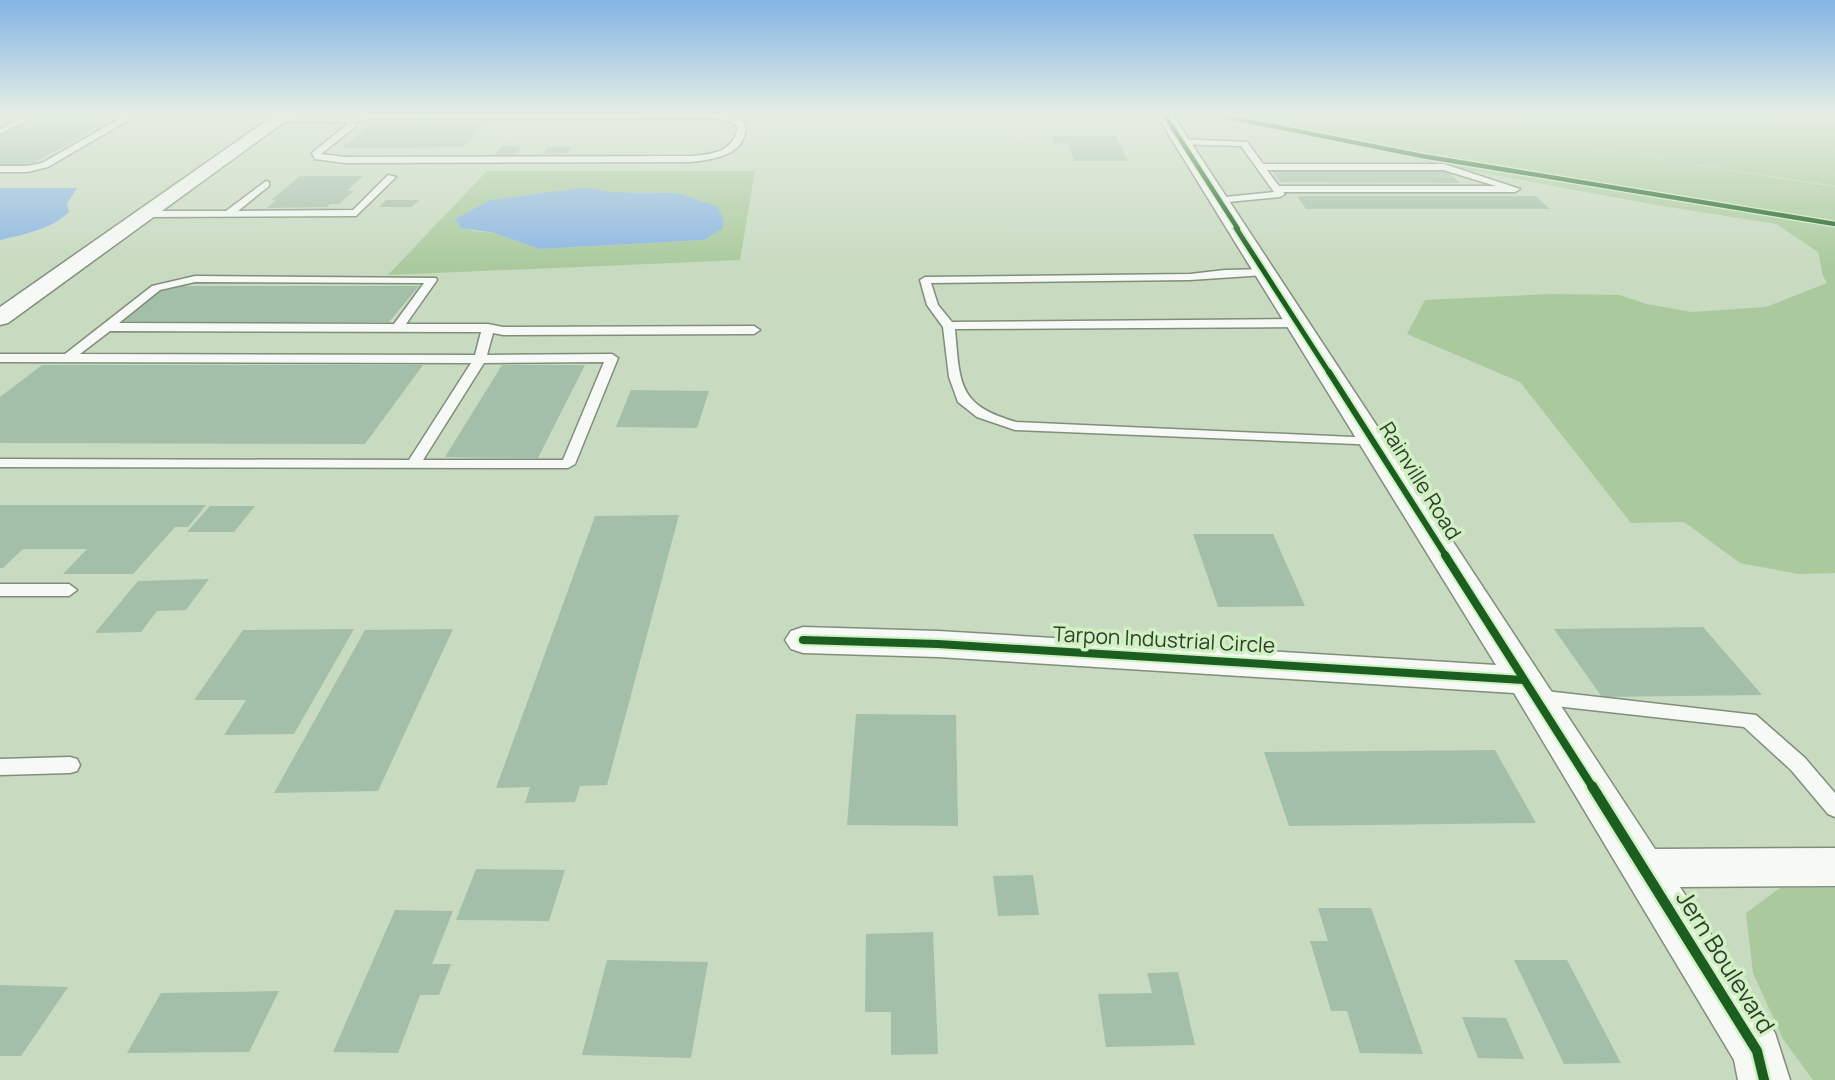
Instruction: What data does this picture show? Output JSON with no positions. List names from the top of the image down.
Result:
{
  "streets": {
    "street": ["Rainville Road", "Tarpon Industrial Circle", "Jern Boulevard"]
  },
  "crossings": [
    ["Rainville Road", "Tarpon Industrial Circle"],
    ["Rainville Road", "Jern Boulevard"]
  ]
}
